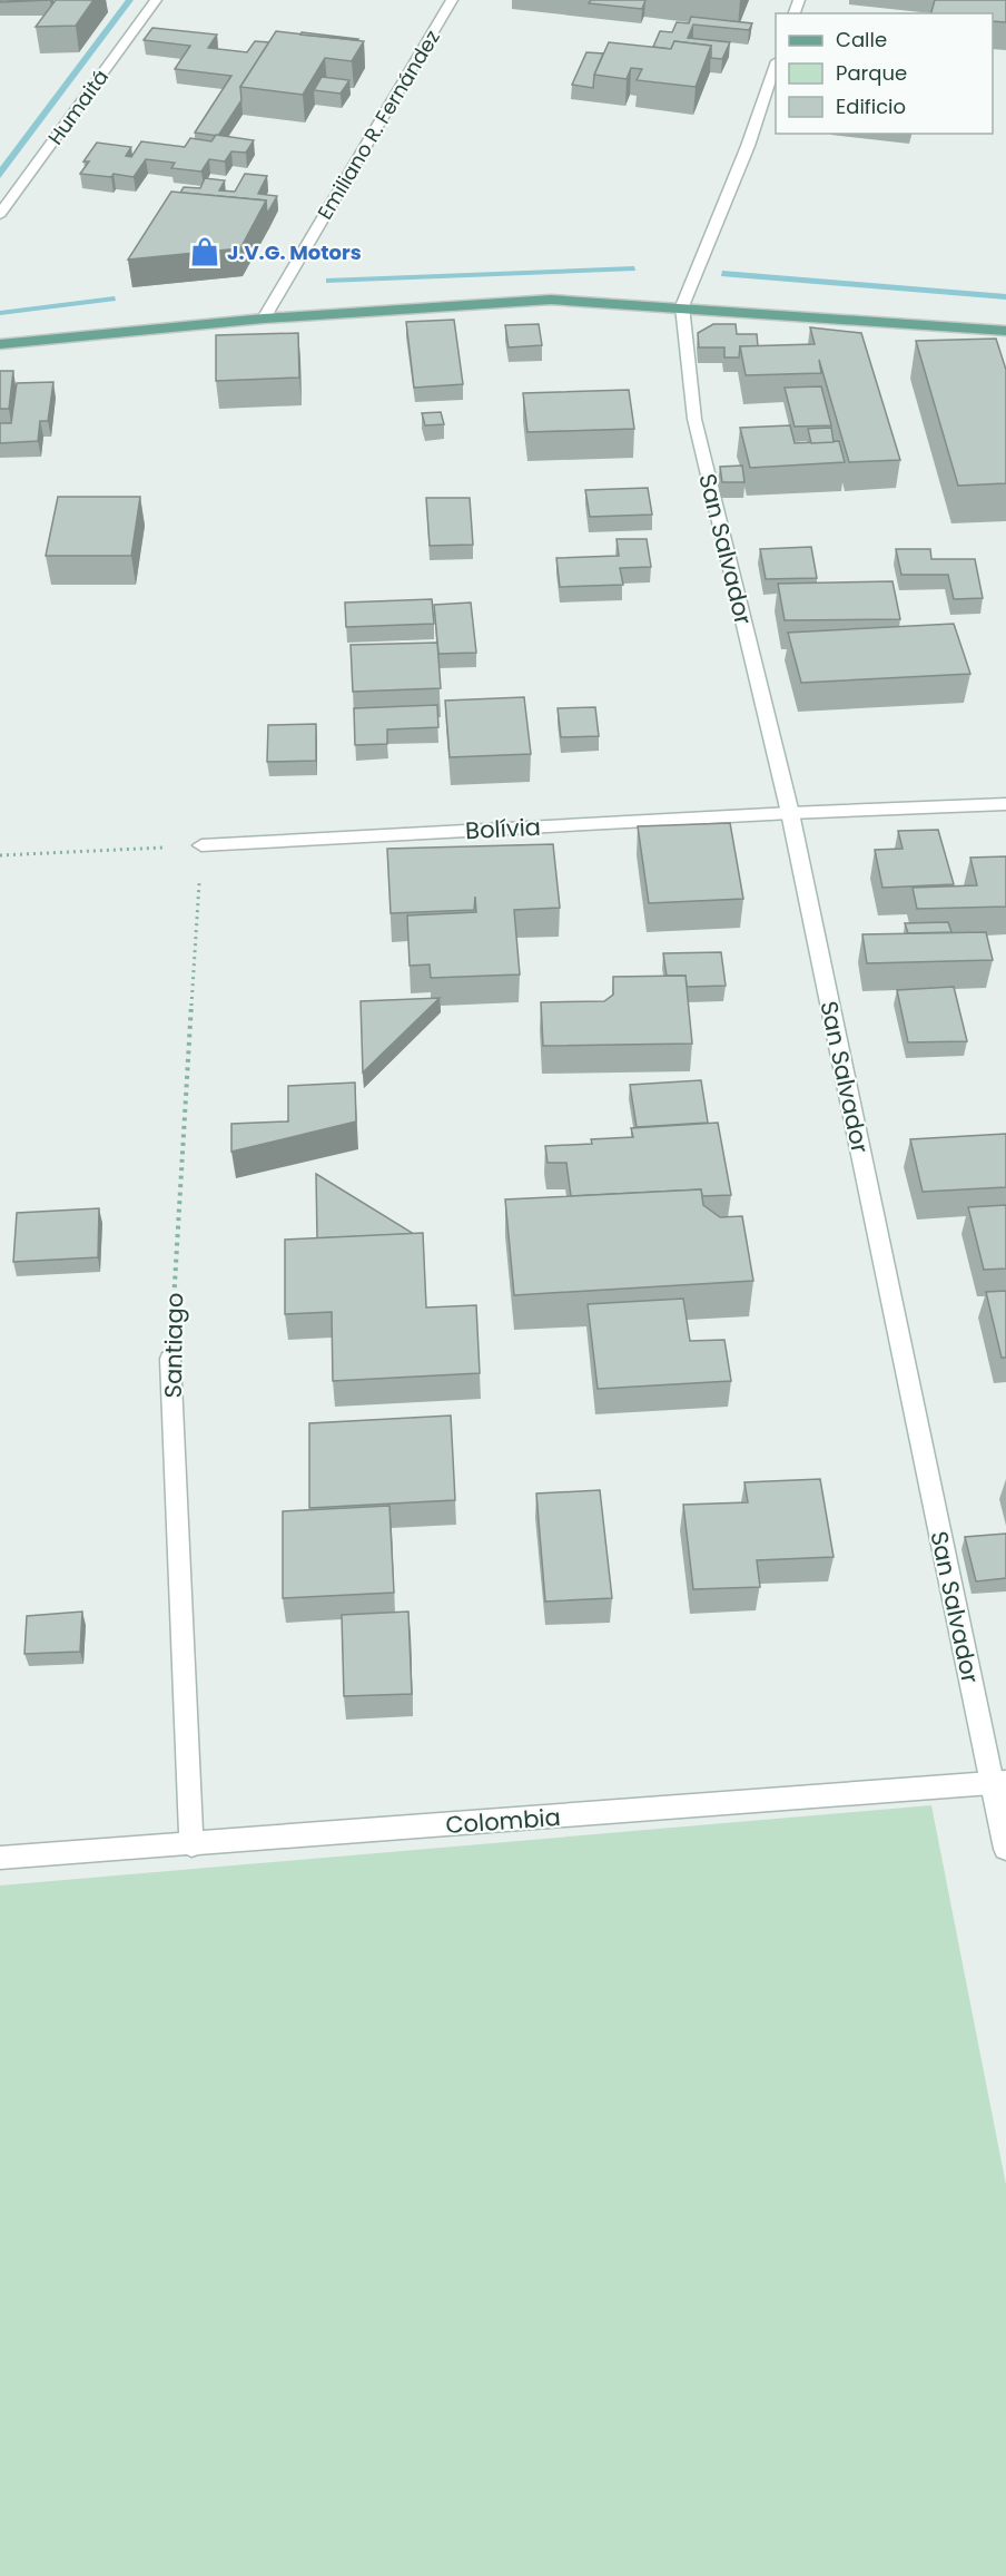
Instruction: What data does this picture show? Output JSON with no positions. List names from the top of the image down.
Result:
{
  "streets": {
    "street": [
      "Humaitá",
      "Emiliano R. Fernández",
      "San Salvador",
      "Bolívia",
      "Santiago",
      "Colombia"
    ]
  },
  "crossings": [
    ["San Salvador", "Bolívia"],
    ["San Salvador", "Colombia"],
    ["Bolívia", "Santiago"],
    ["Santiago", "Colombia"]
  ],
  "places": {
    "shop": ["J.V.G. Motors"]
  },
  "legend": ["Calle", "Parque", "Edificio"]
}
